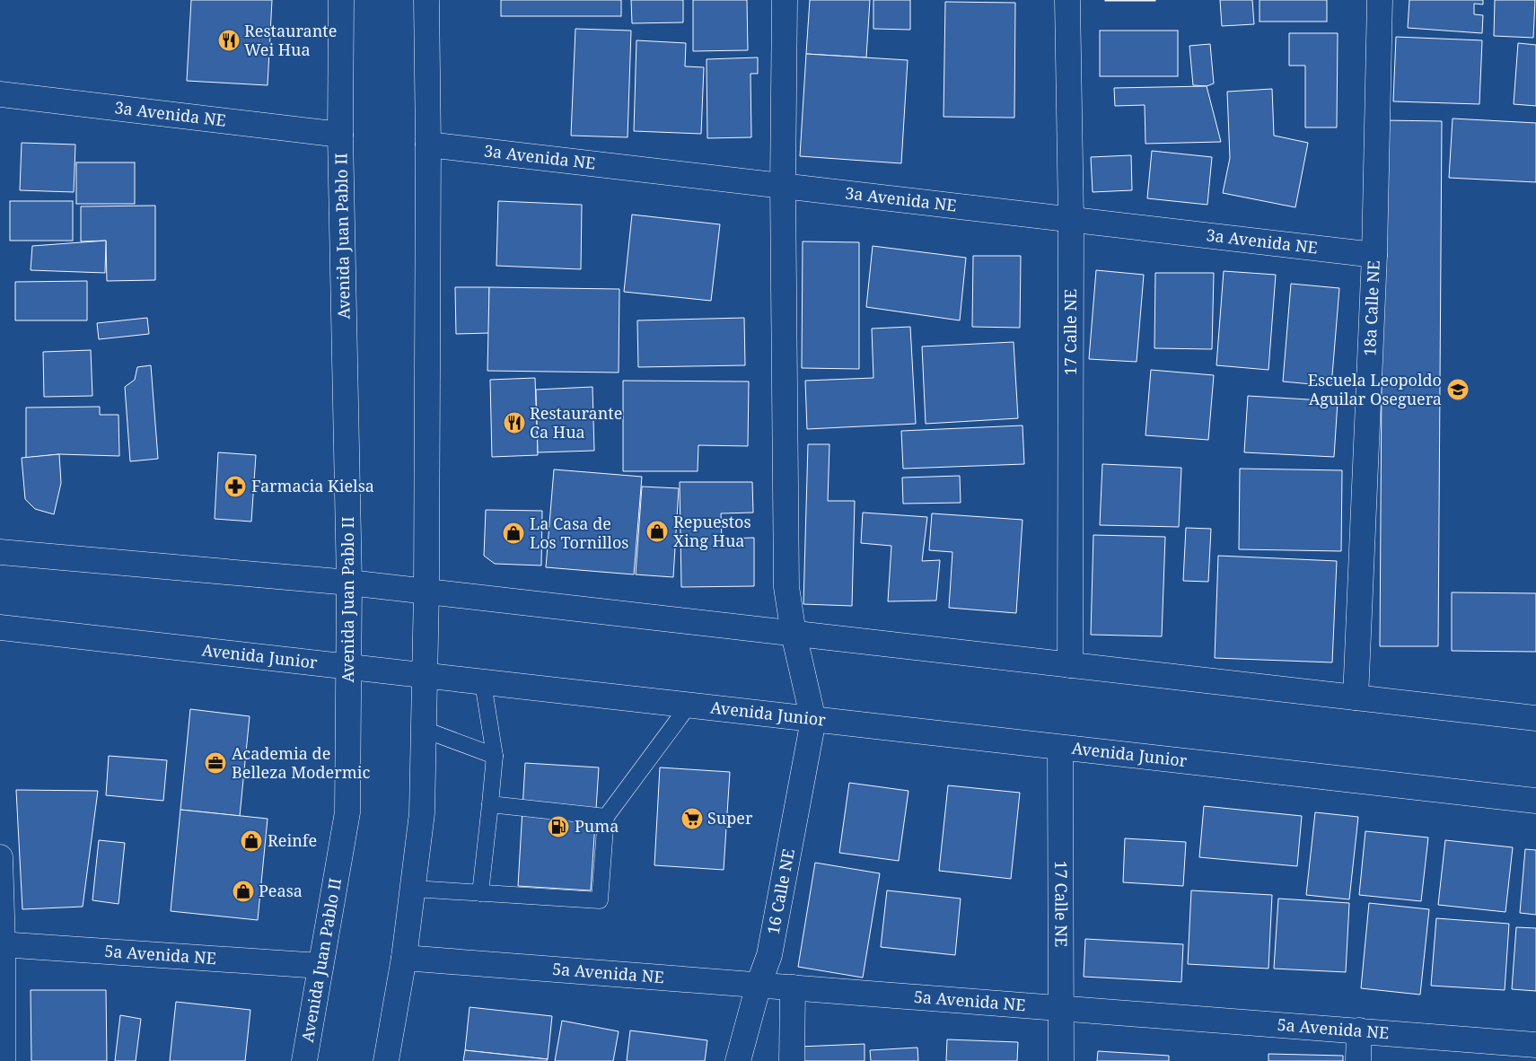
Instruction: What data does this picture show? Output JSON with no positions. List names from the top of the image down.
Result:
{
  "streets": {
    "main road": [
      "3a Avenida NE",
      "Avenida Juan Pablo II",
      "18a Calle NE",
      "17 Calle NE",
      "Avenida Junior",
      "16 Calle NE",
      "5a Avenida NE"
    ]
  },
  "crossings": [
    ["3a Avenida NE", "Avenida Juan Pablo II"],
    ["3a Avenida NE", "18a Calle NE"],
    ["3a Avenida NE", "17 Calle NE"],
    ["Avenida Juan Pablo II", "Avenida Junior"],
    ["Avenida Juan Pablo II", "5a Avenida NE"],
    ["17 Calle NE", "Avenida Junior"],
    ["17 Calle NE", "5a Avenida NE"],
    ["Avenida Junior", "16 Calle NE"],
    ["16 Calle NE", "5a Avenida NE"]
  ],
  "places": {
    "restaurant": ["Restaurante Wei Hua", "Restaurante Ca Hua"],
    "school or university": ["Escuela Leopoldo Aguilar Oseguera"],
    "pharmacy": ["Farmacia Kielsa"],
    "shop": [
      "Repuestos Xing Hua",
      "La Casa de Los Tornillos",
      "Reinfe",
      "Peasa"
    ],
    "office": ["Academia de Belleza Modermic"],
    "supermarket": ["Super"],
    "fuel station": ["Puma"]
  }
}
